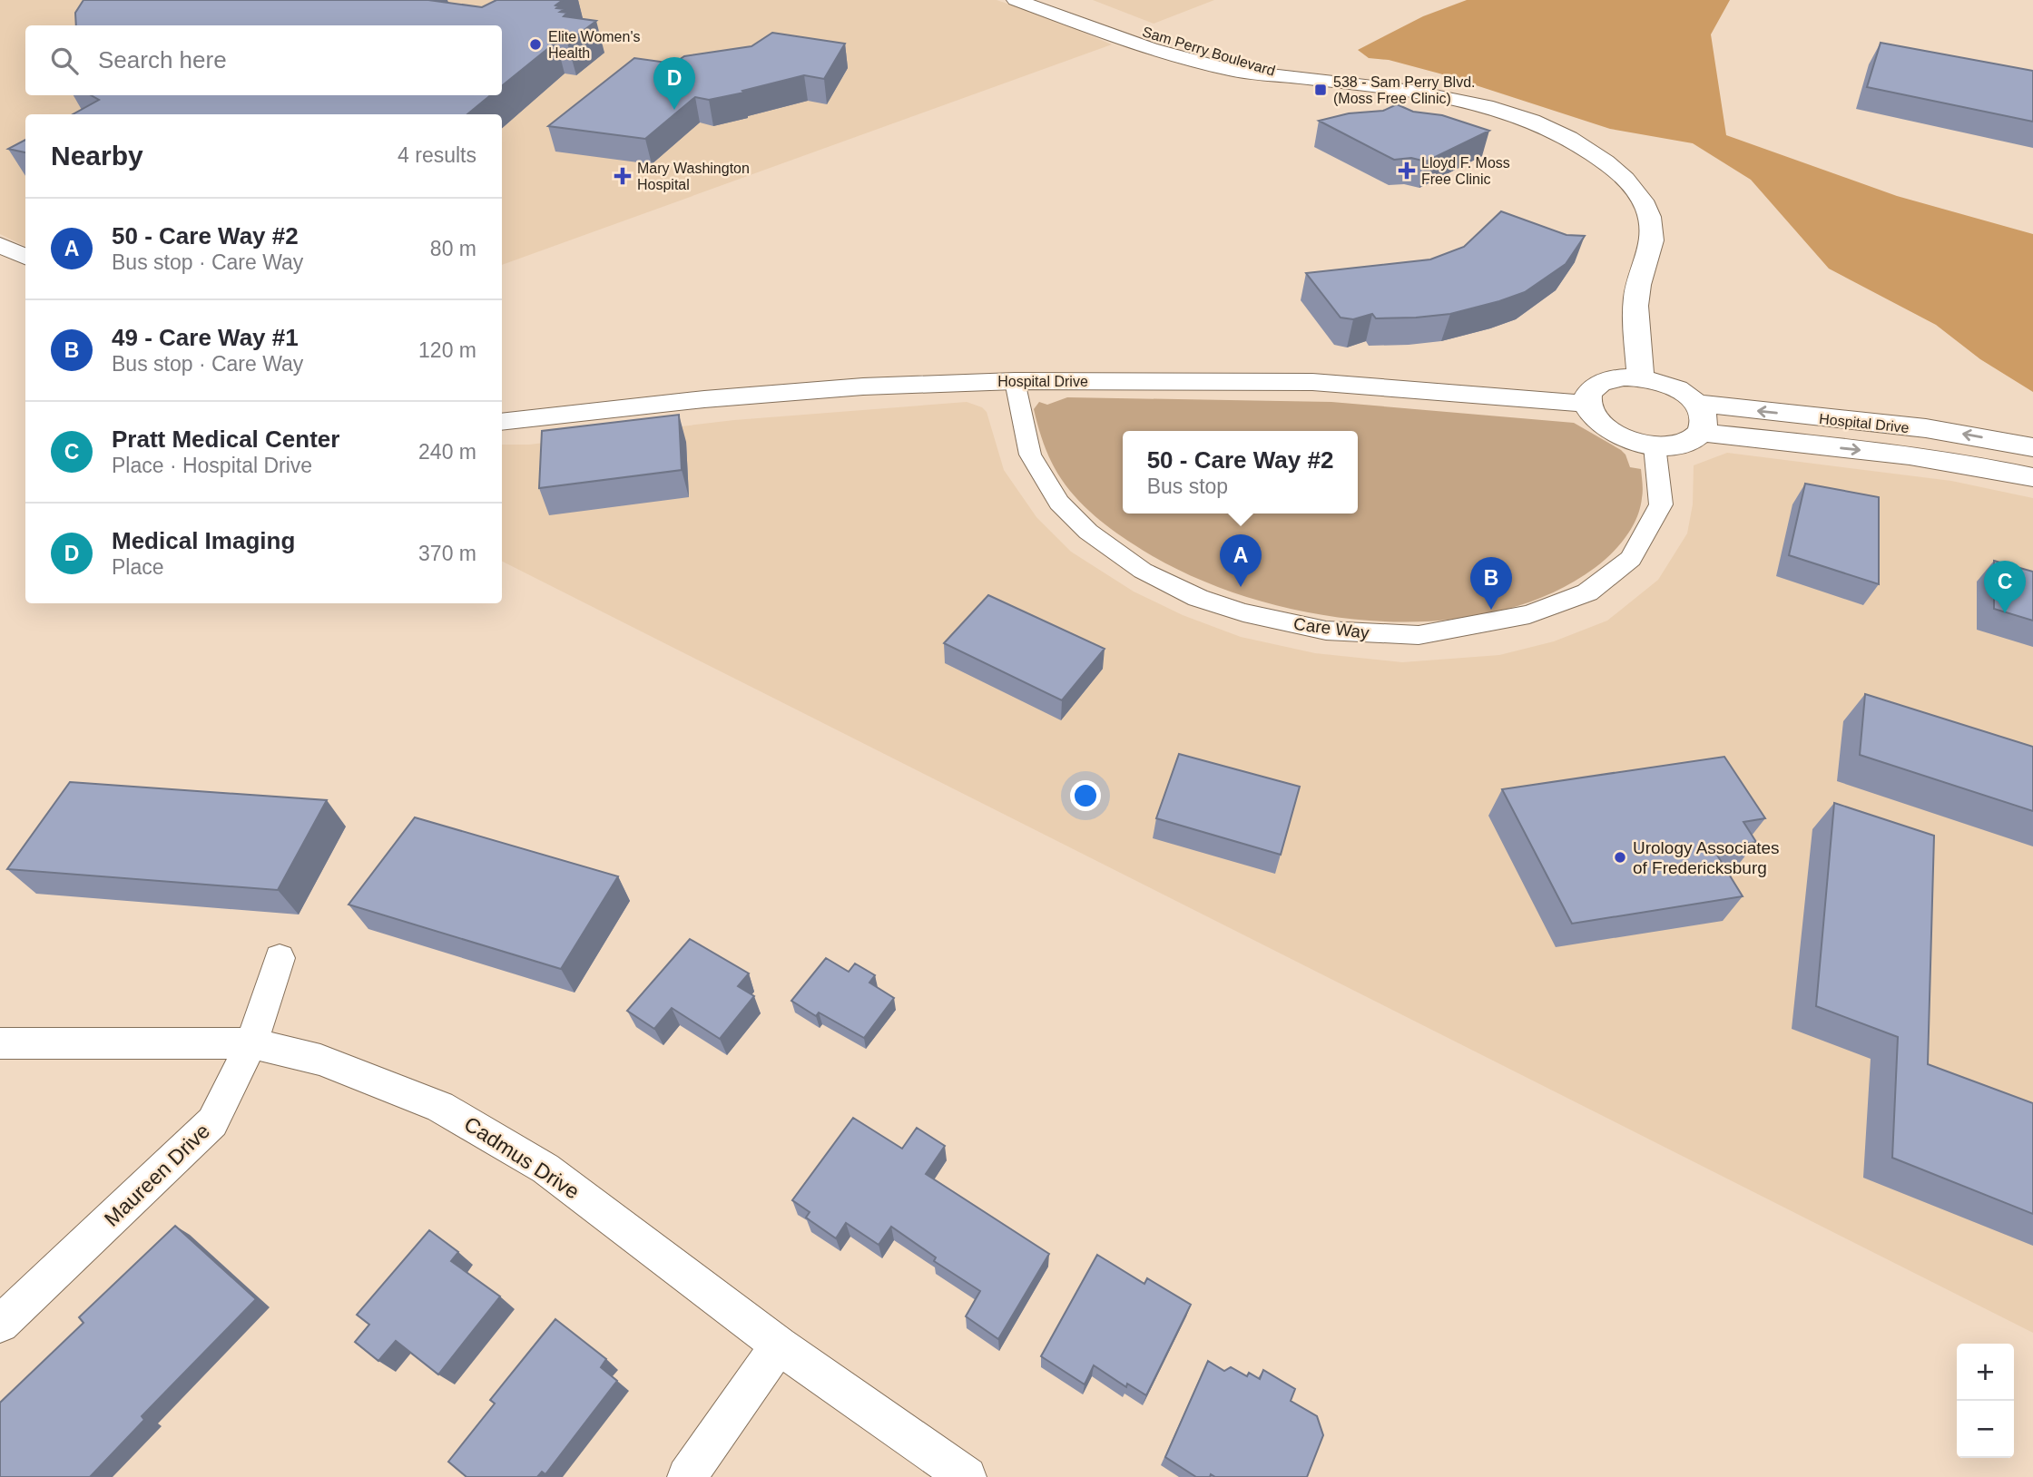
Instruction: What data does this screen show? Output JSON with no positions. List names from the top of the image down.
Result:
{
  "streets": {
    "street": [
      "Sam Perry Boulevard",
      "Hospital Drive",
      "Care Way",
      "Cadmus Drive",
      "Maureen Drive"
    ]
  },
  "crossings": [
    ["Hospital Drive", "Care Way"],
    ["Cadmus Drive", "Maureen Drive"]
  ],
  "places": {
    "other": ["Elite Women's Health", "Urology Associates of Fredericksburg"],
    "transit": ["538 - Sam Perry Blvd. (Moss Free Clinic)"],
    "health": ["Lloyd F. Moss Free Clinic", "Mary Washington Hospital"]
  },
  "page": {
    "search": "Search here",
    "pins": [
      "D",
      "A",
      "B",
      "C"
    ],
    "heading": ["Nearby", "4 results"],
    "list": [
      {
        "mark": "A",
        "name": "50 - Care Way #2",
        "note": "Bus stop · Care Way",
        "value": "80 m"
      },
      {
        "mark": "B",
        "name": "49 - Care Way #1",
        "note": "Bus stop · Care Way",
        "value": "120 m"
      },
      {
        "mark": "C",
        "name": "Pratt Medical Center",
        "note": "Place · Hospital Drive",
        "value": "240 m"
      },
      {
        "mark": "D",
        "name": "Medical Imaging",
        "note": "Place",
        "value": "370 m"
      }
    ],
    "popup": ["50 - Care Way #2", "Bus stop"],
    "map_buttons": ["+", "−"]
  }
}
